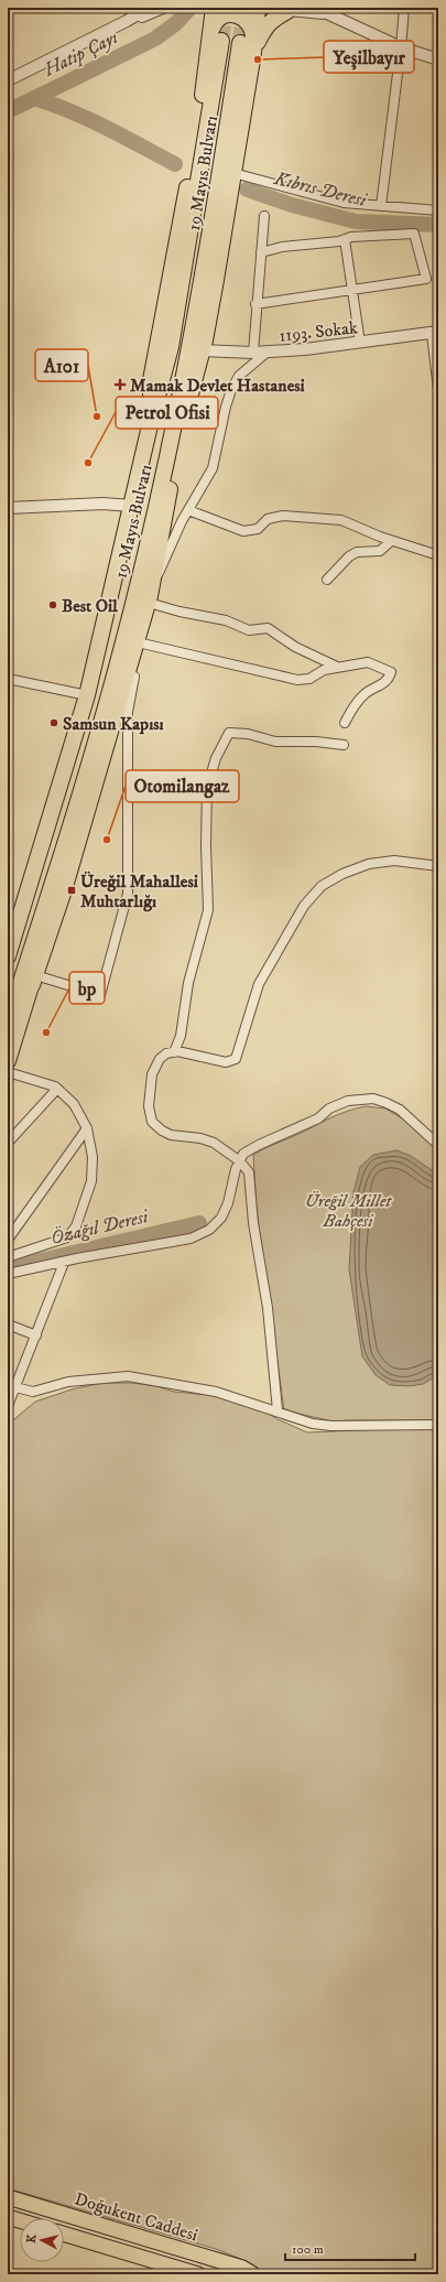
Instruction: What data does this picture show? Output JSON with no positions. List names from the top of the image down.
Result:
{
  "streets": {
    "highway": ["19 Mayıs Bulvarı"],
    "main road": ["Doğukent Caddesi"],
    "street": ["1193. Sokak"]
  },
  "water": ["Hatip Çayı", "Kıbrıs Deresi", "Özağıl Deresi"],
  "parks": ["Üreğil Millet Bahçesi"],
  "places": {
    "other": [
      "Yeşilbayır",
      "A101",
      "Petrol Ofisi",
      "Best Oil",
      "Samsun Kapısı",
      "Otomilangaz",
      "bp"
    ],
    "health": ["Mamak Devlet Hastanesi"],
    "transit": ["Üreğil Mahallesi Muhtarlığı"]
  },
  "scale_bar": "100 m",
  "north": "left"
}
